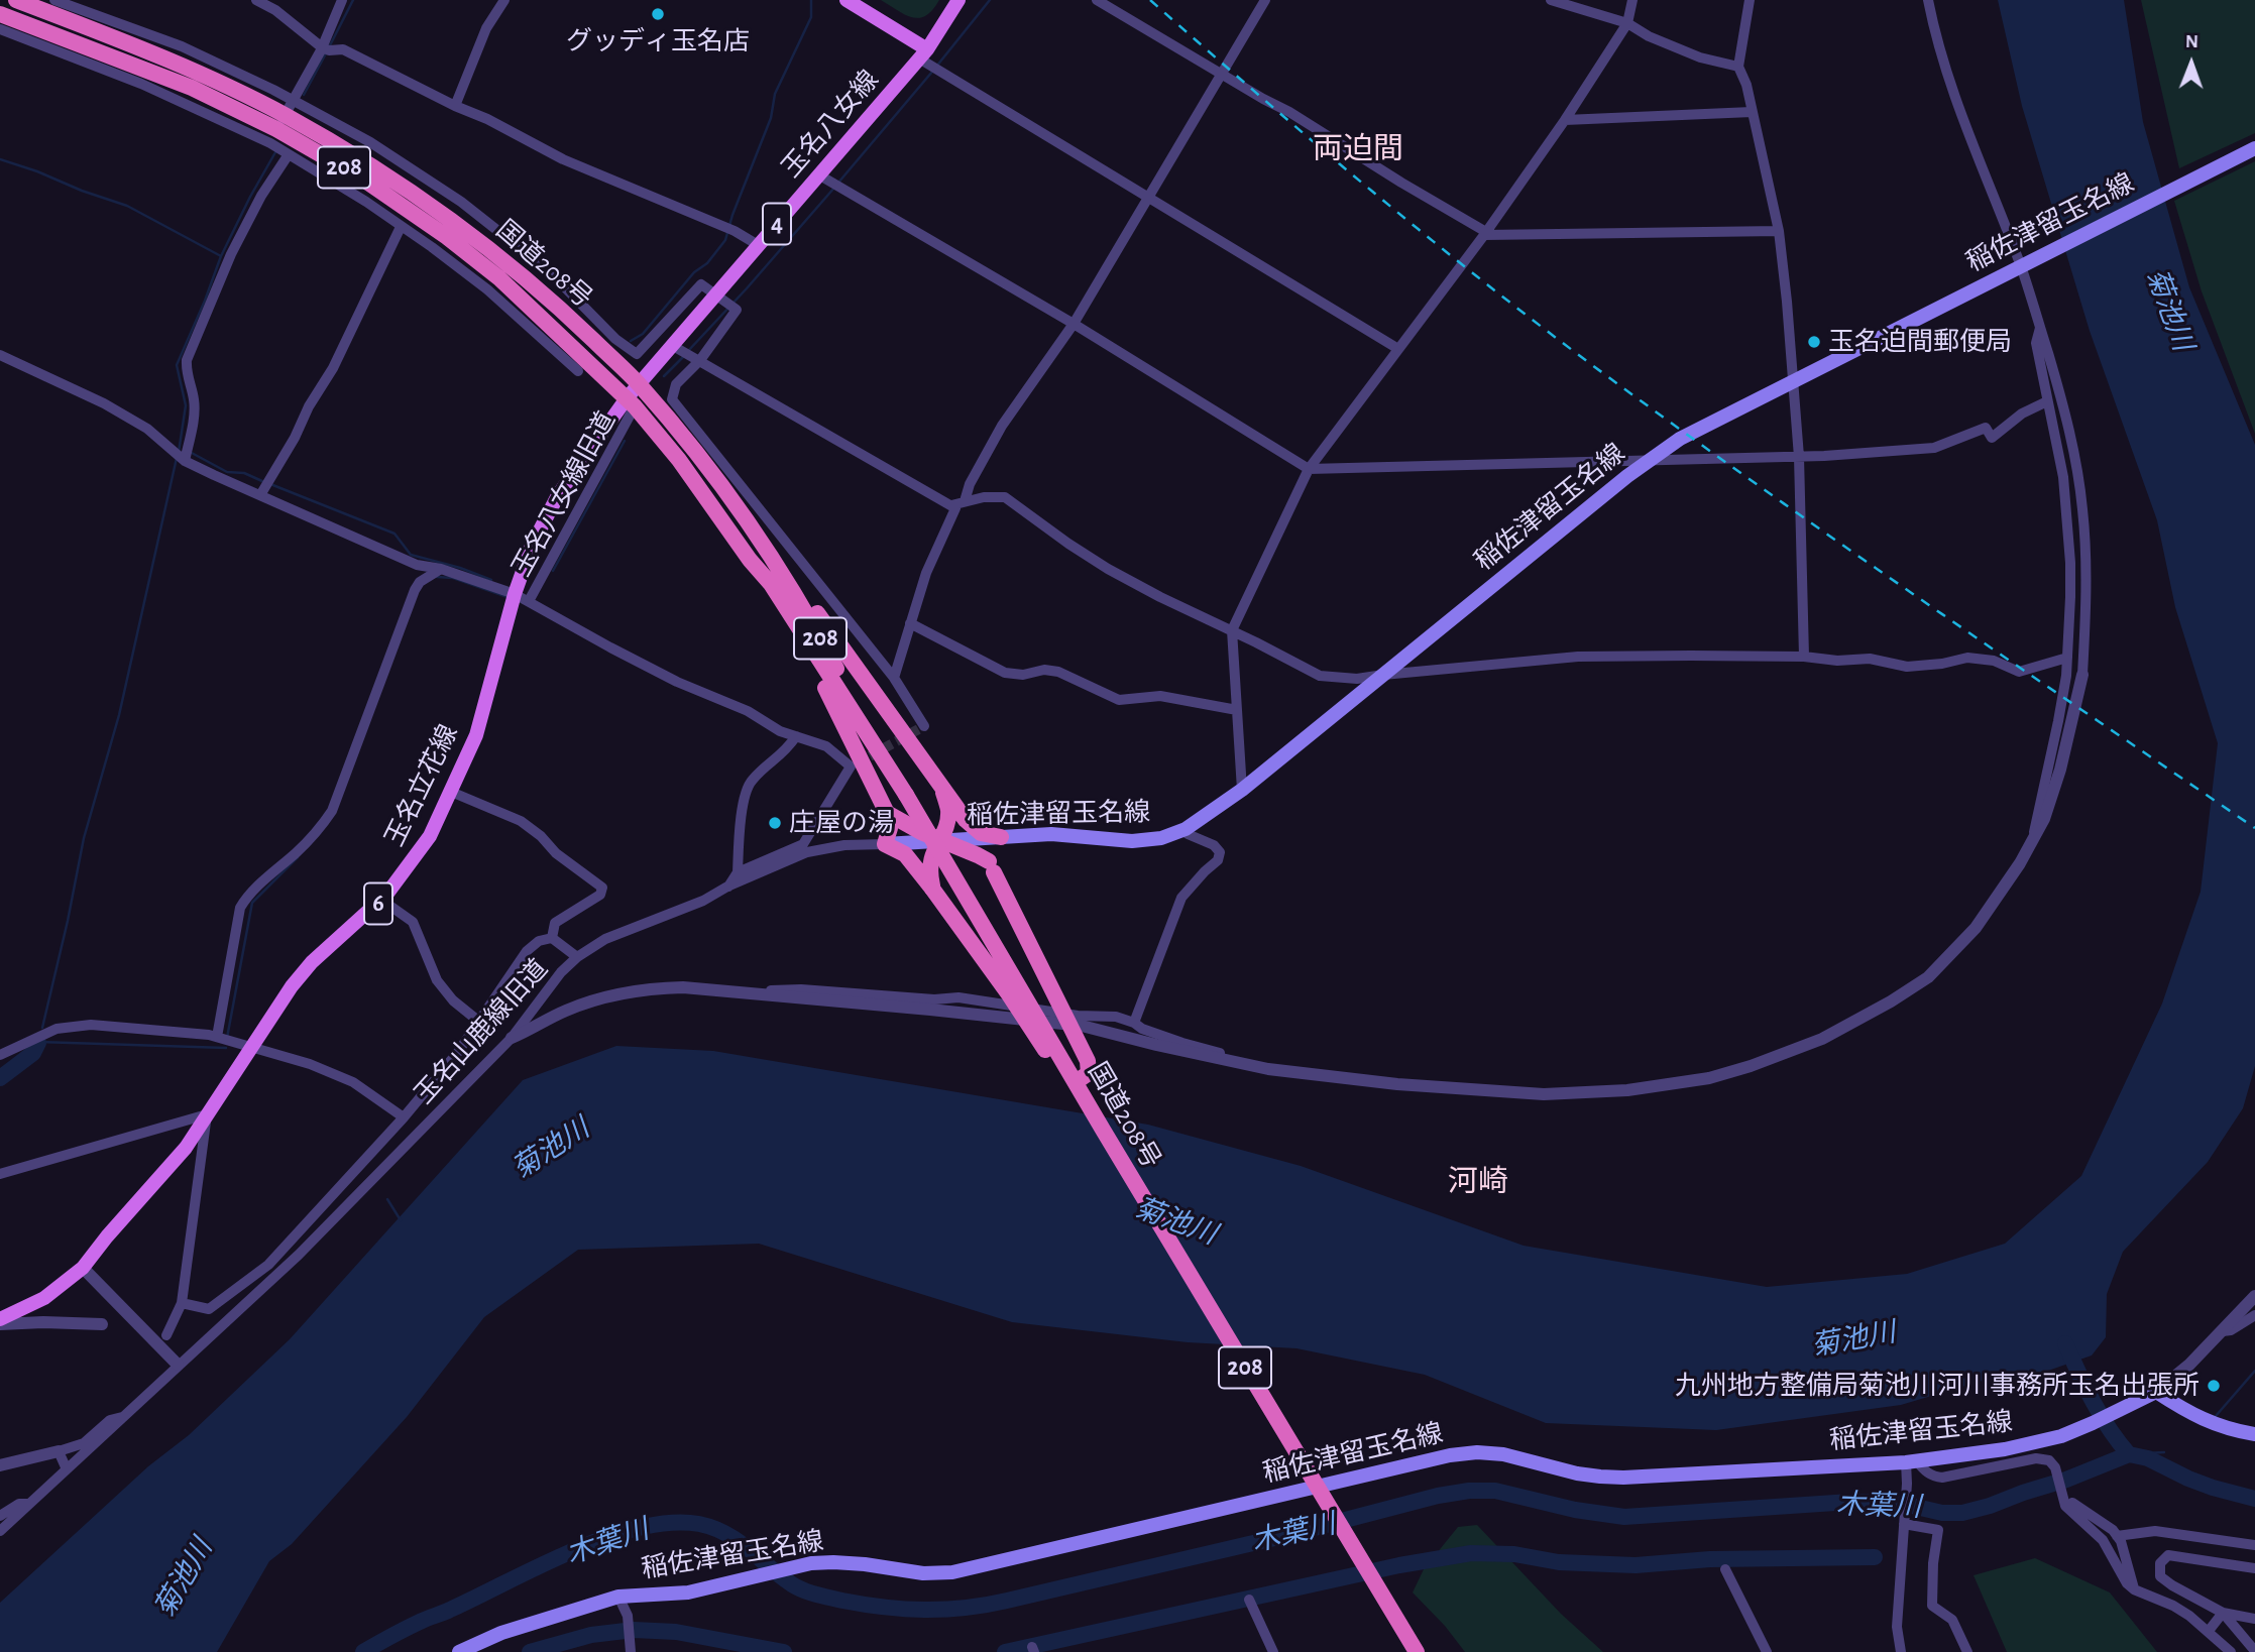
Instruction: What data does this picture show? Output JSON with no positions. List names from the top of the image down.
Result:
{
  "streets": {
    "highway": ["208", "国道208号"],
    "main road": [
      "玉名八女線",
      "稲佐津留玉名線",
      "4",
      "玉名立花線",
      "6"
    ],
    "street": ["玉名八女線旧道", "玉名山鹿線旧道"]
  },
  "crossings": [
    ["玉名八女線", "国道208号"],
    ["玉名八女線", "玉名八女線旧道"],
    ["玉名八女線", "玉名立花線"],
    ["稲佐津留玉名線", "玉名山鹿線旧道"],
    ["国道208号", "玉名八女線旧道"],
    ["国道208号", "玉名立花線"],
    ["玉名八女線旧道", "玉名立花線"]
  ],
  "districts": ["両迫間", "河崎"],
  "water": ["菊池川", "木葉川"],
  "places": [
    "グッディ玉名店",
    "玉名迫間郵便局",
    "庄屋の湯",
    "九州地方整備局菊池川河川事務所玉名出張所"
  ],
  "north": "top"
}
